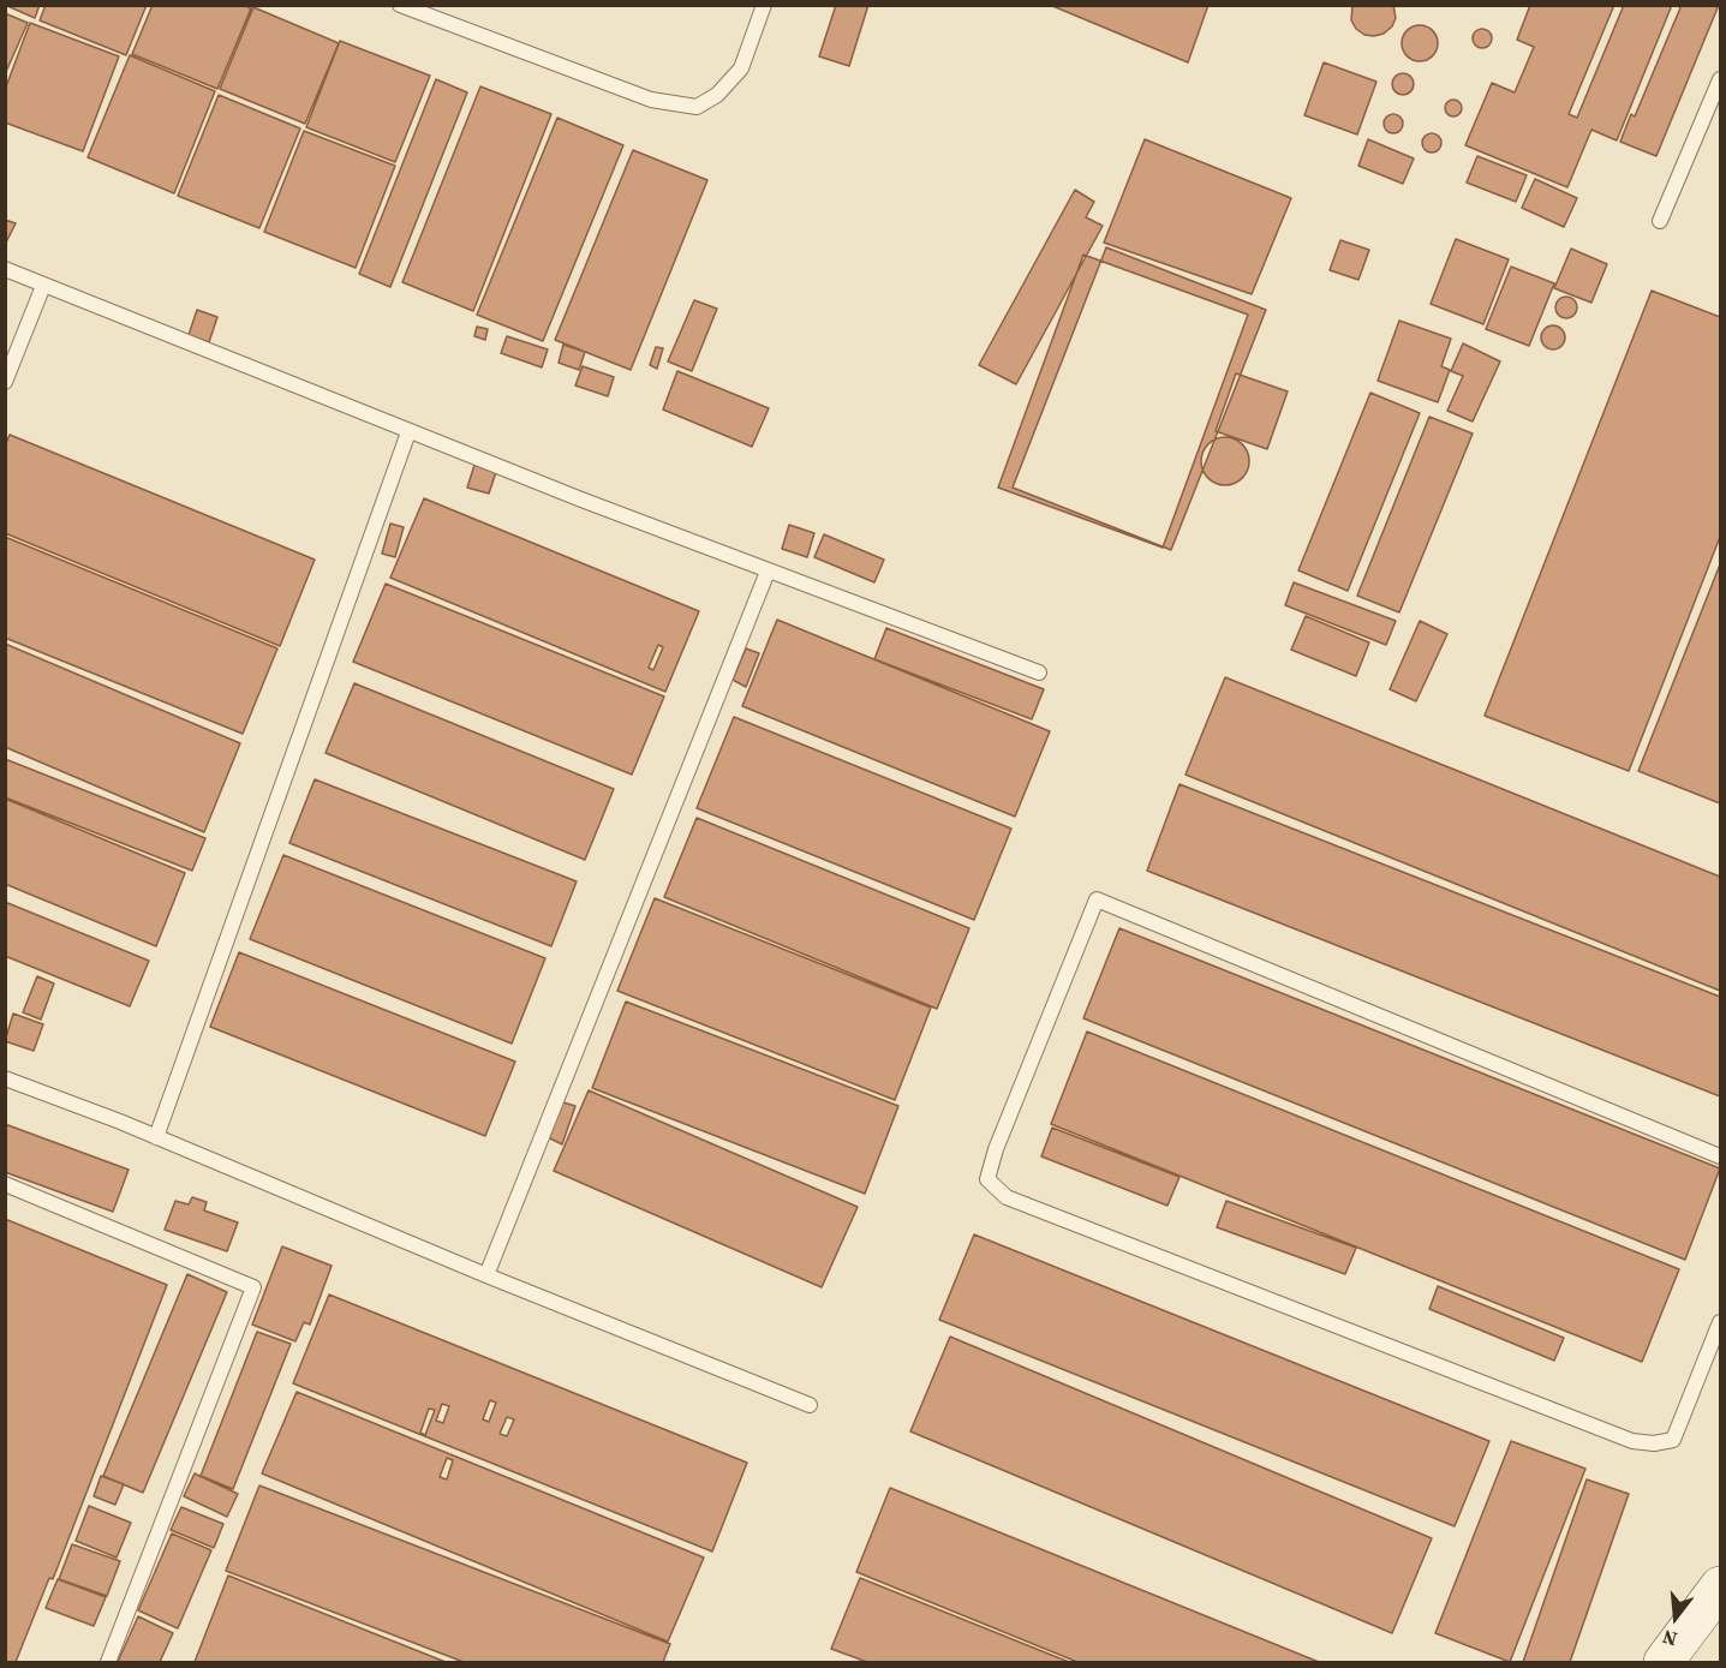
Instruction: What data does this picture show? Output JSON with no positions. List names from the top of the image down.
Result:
{
  "north": "bottom"
}
